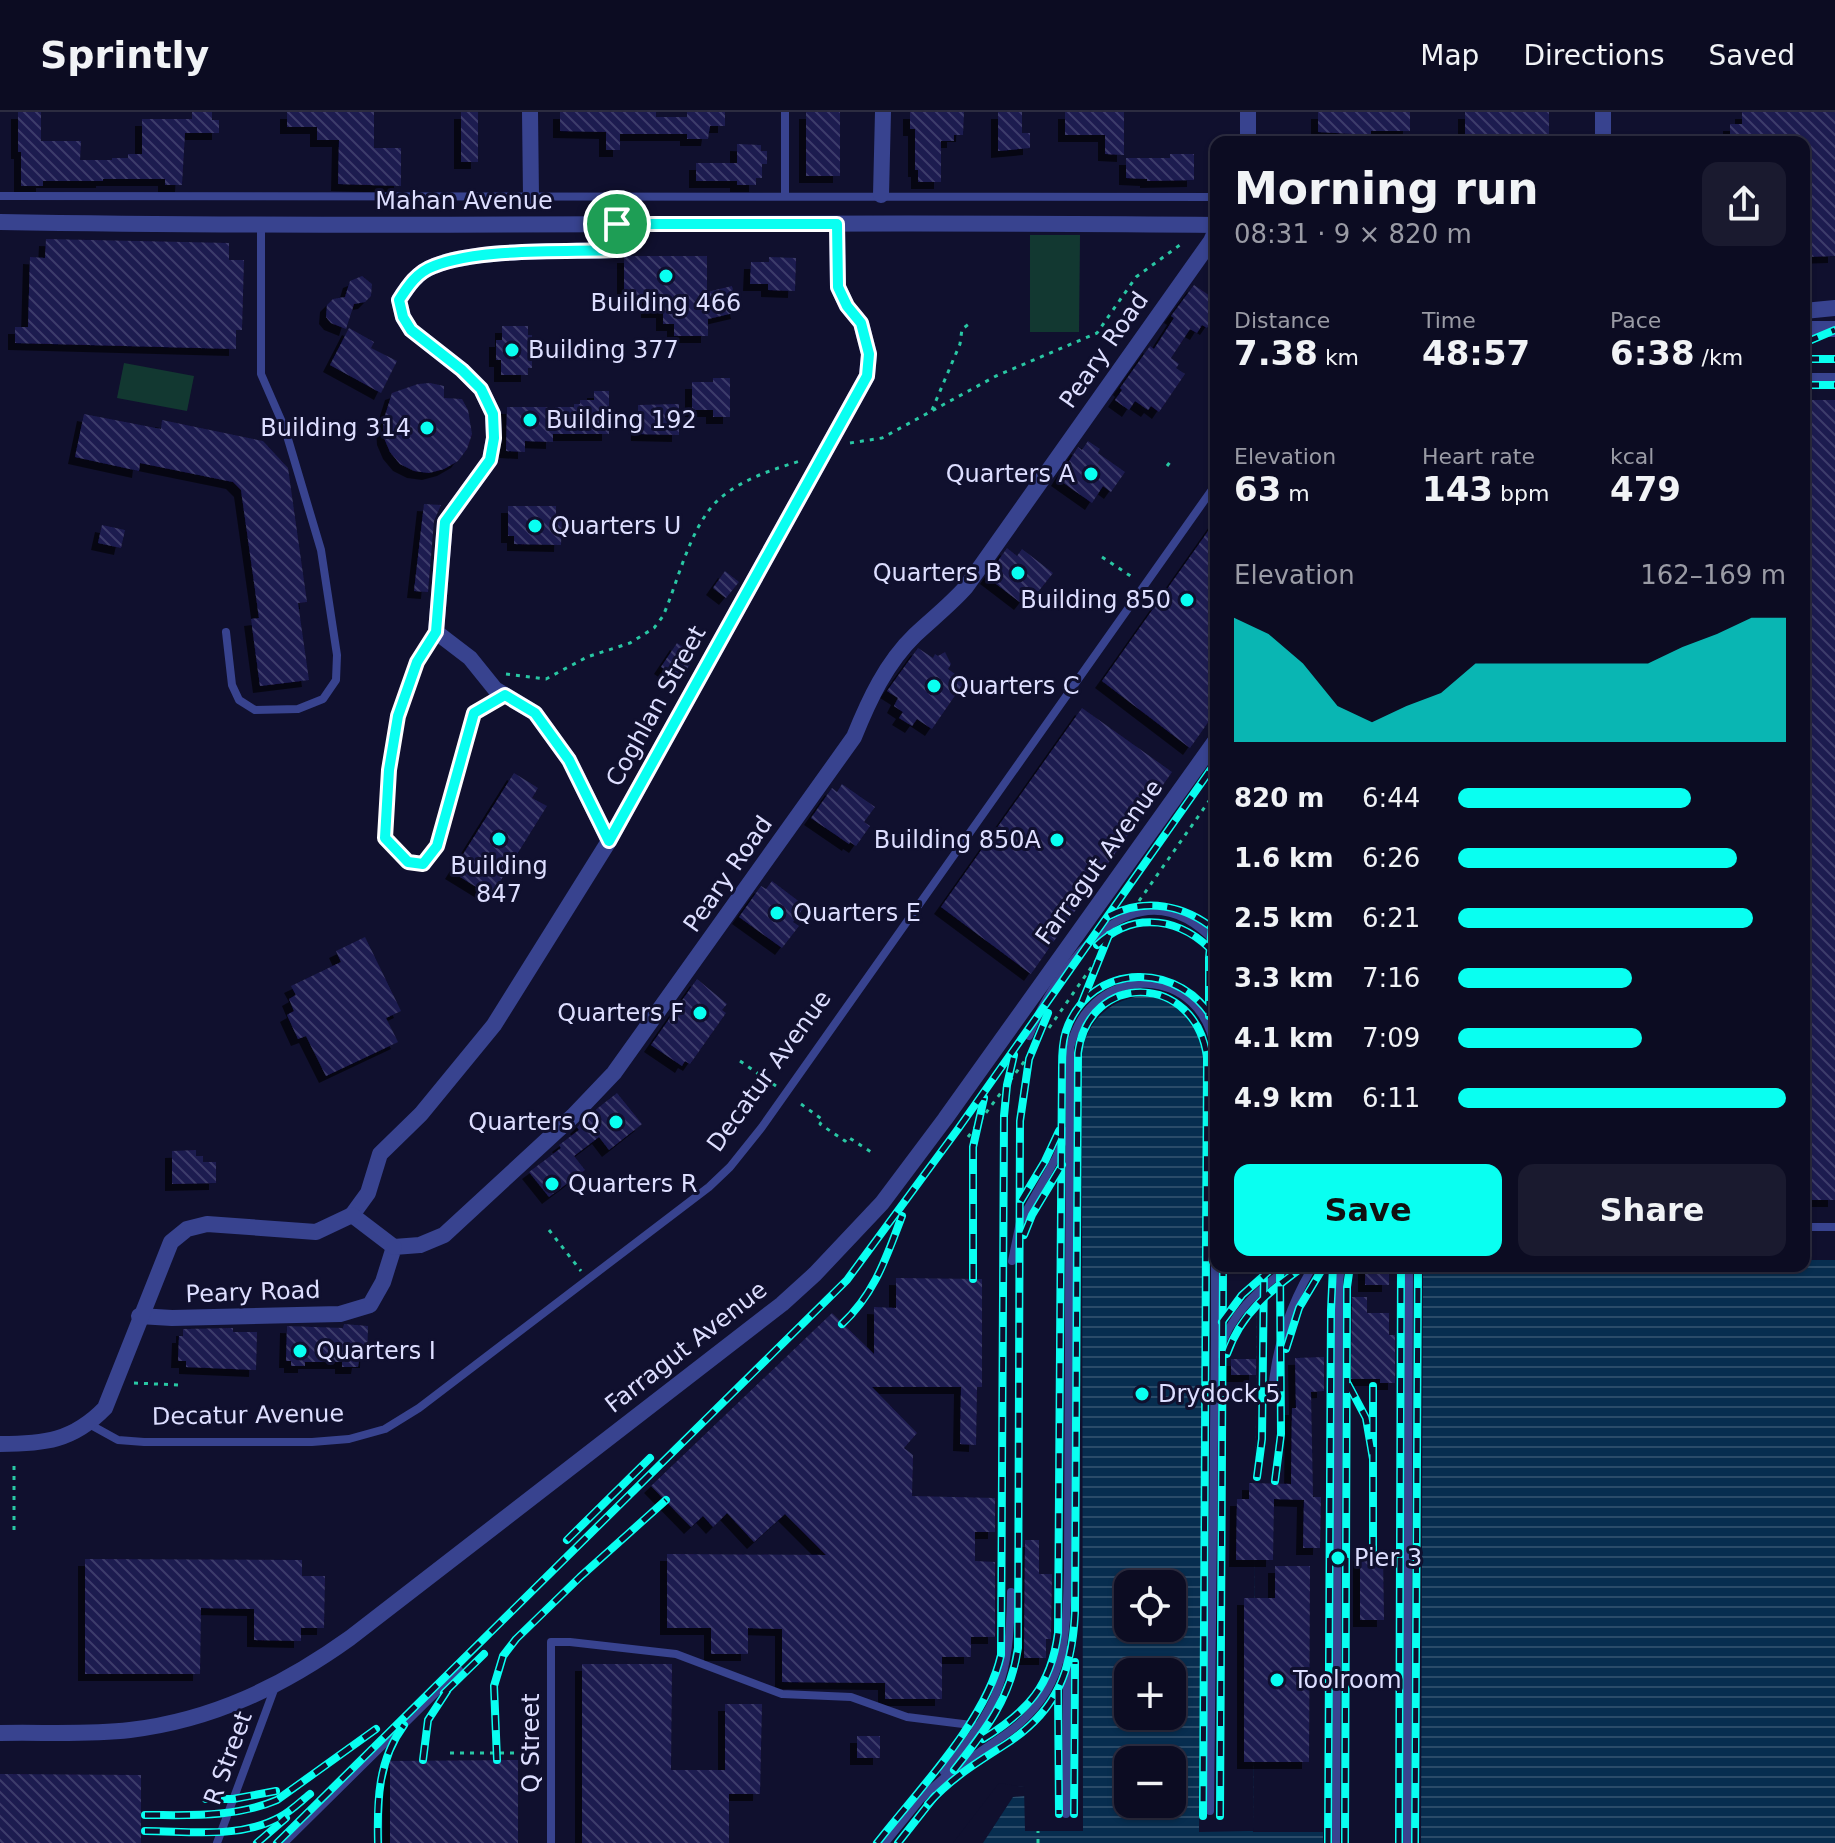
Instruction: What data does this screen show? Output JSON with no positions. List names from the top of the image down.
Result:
{
  "streets": {
    "street": [
      "Mahan Avenue",
      "Peary Road",
      "Coghlan Street",
      "Farragut Avenue"
    ],
    "lane": ["Decatur Avenue", "Q Street", "R Street"]
  },
  "crossings": [
    ["Mahan Avenue", "Coghlan Street"],
    ["Farragut Avenue", "R Street"]
  ],
  "places": [
    "Building 466",
    "Building 377",
    "Building 192",
    "Building 314",
    "Quarters A",
    "Quarters U",
    "Quarters B",
    "Building 850",
    "Quarters C",
    "Building 847",
    "Building 850A",
    "Quarters E",
    "Quarters F",
    "Quarters Q",
    "Quarters R",
    "Quarters I",
    "Drydock 5",
    "Pier 3",
    "Toolroom"
  ],
  "page": {
    "header": "Sprintly",
    "nav": ["Map", "Directions", "Saved"],
    "heading": ["Morning run", "08:31 · 9 × 820 m"],
    "stats": [
      ["Distance", "7.38 km"],
      ["Time", "48:57"],
      ["Pace", "6:38 /km"],
      ["Elevation", "63 m"],
      ["Heart rate", "143 bpm"],
      ["kcal", "479"]
    ],
    "chart": ["Elevation", "162–169 m"],
    "list": [
      {
        "name": "820 m",
        "note": "6:44"
      },
      {
        "name": "1.6 km",
        "note": "6:26"
      },
      {
        "name": "2.5 km",
        "note": "6:21"
      },
      {
        "name": "3.3 km",
        "note": "7:16"
      },
      {
        "name": "4.1 km",
        "note": "7:09"
      },
      {
        "name": "4.9 km",
        "note": "6:11"
      }
    ],
    "buttons": ["Save", "Share"],
    "map_buttons": ["+", "−"]
  }
}
